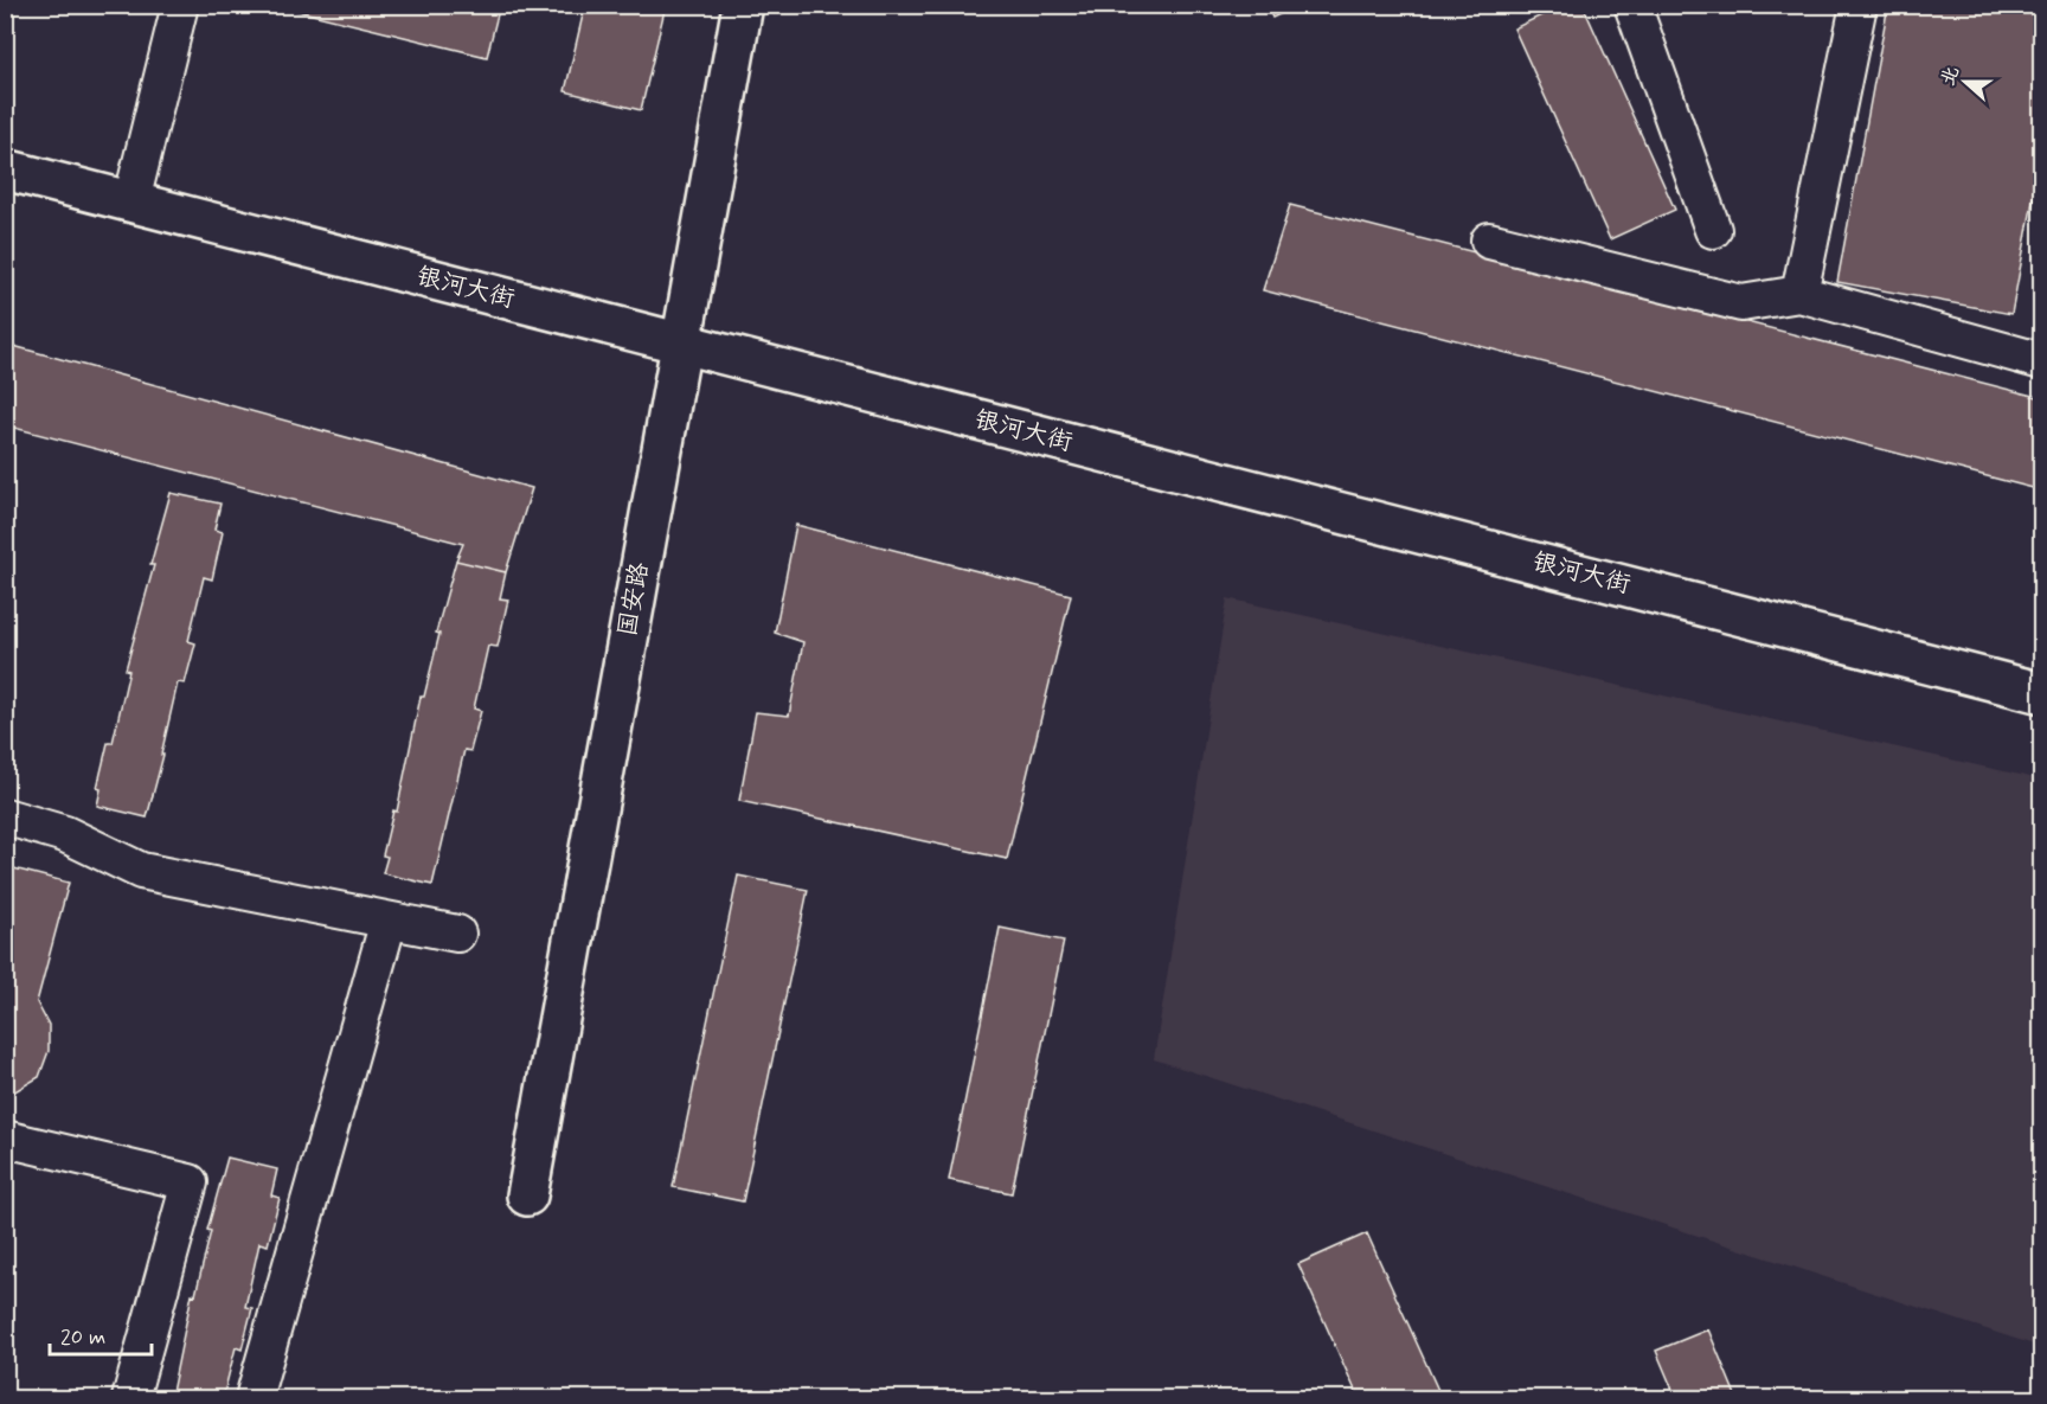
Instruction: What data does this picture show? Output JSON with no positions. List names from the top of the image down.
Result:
{
  "streets": {
    "main road": ["银河大街", "国安路"]
  },
  "crossings": [
    ["银河大街", "国安路"]
  ],
  "scale_bar": "20 m",
  "north": "left"
}
